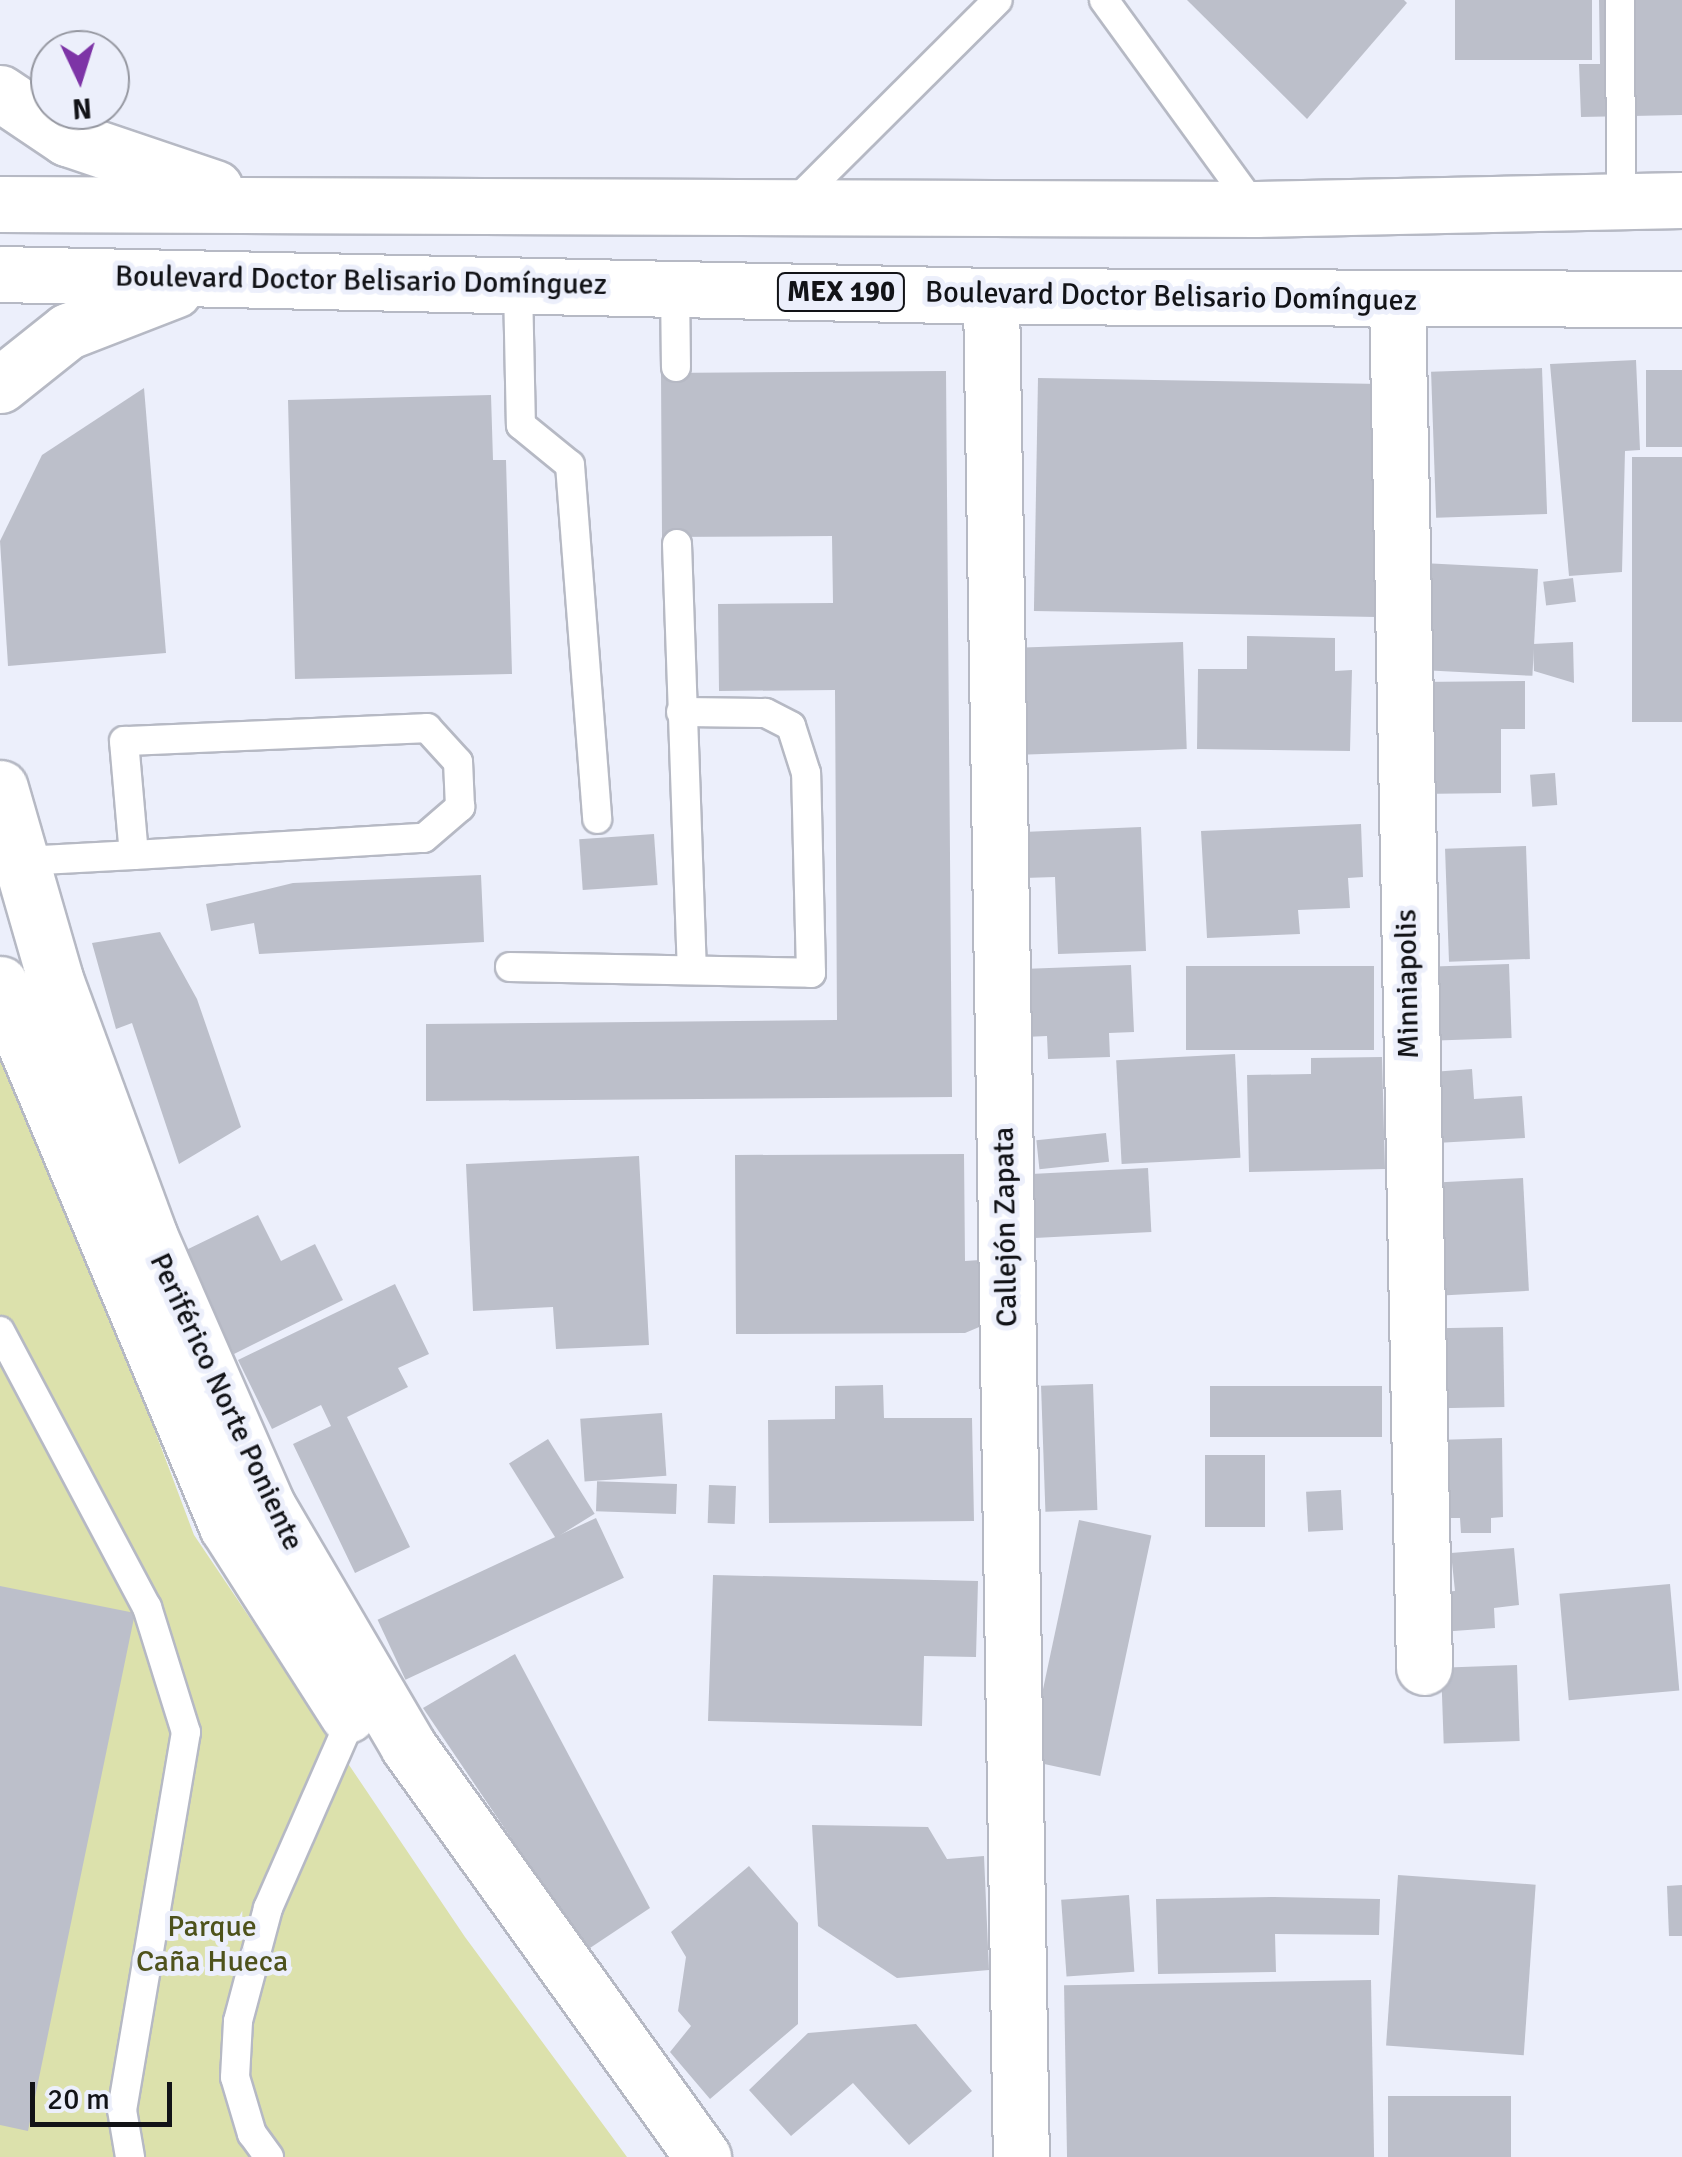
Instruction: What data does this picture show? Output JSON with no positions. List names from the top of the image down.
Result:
{
  "streets": {
    "main road": [
      "Boulevard Doctor Belisario Domínguez",
      "MEX 190",
      "Minniapolis",
      "Callejón Zapata",
      "Periférico Norte Poniente"
    ]
  },
  "crossings": [
    ["Boulevard Doctor Belisario Domínguez", "Minniapolis"],
    ["Boulevard Doctor Belisario Domínguez", "Callejón Zapata"]
  ],
  "parks": ["Parque Caña Hueca"],
  "scale_bar": "20 m",
  "north": "bottom"
}
